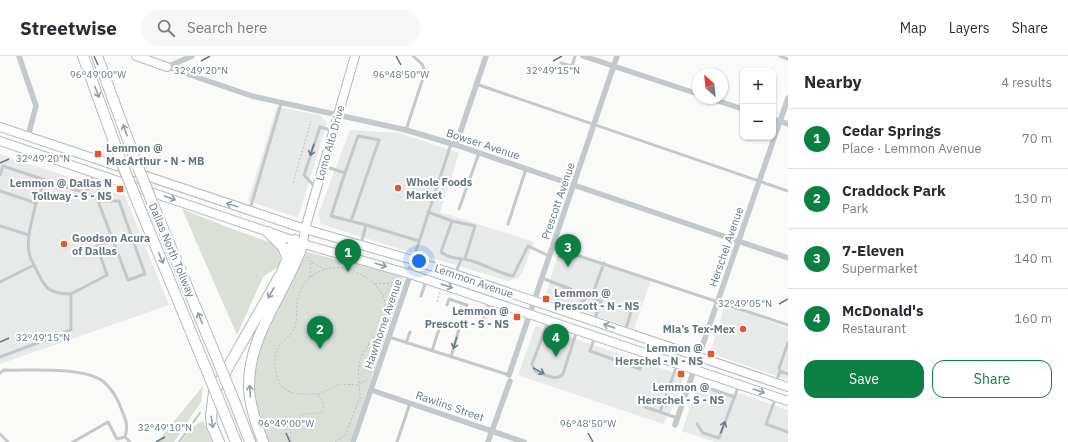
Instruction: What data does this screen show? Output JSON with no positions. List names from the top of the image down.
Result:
{
  "streets": {
    "highway": ["Dallas North Tollway"],
    "main road": ["Lomo Alto Drive", "Lemmon Avenue"],
    "street": [
      "Bowser Avenue",
      "Prescott Avenue",
      "Herschel Avenue",
      "Hawthorne Avenue",
      "Rawlins Street"
    ]
  },
  "crossings": [
    ["Lomo Alto Drive", "Bowser Avenue"],
    ["Lomo Alto Drive", "Lemmon Avenue"],
    ["Bowser Avenue", "Prescott Avenue"],
    ["Bowser Avenue", "Herschel Avenue"],
    ["Bowser Avenue", "Hawthorne Avenue"],
    ["Prescott Avenue", "Lemmon Avenue"],
    ["Prescott Avenue", "Rawlins Street"],
    ["Herschel Avenue", "Lemmon Avenue"],
    ["Lemmon Avenue", "Hawthorne Avenue"],
    ["Hawthorne Avenue", "Rawlins Street"]
  ],
  "places": {
    "transit": [
      "Lemmon @ MacArthur - N - MB",
      "Lemmon @ Dallas N Tollway - S - NS",
      "Lemmon @ Prescott - N - NS",
      "Lemmon @ Prescott - S - NS",
      "Lemmon @ Herschel - N - NS",
      "Lemmon @ Herschel - S - NS"
    ],
    "other": ["Whole Foods Market", "Goodson Acura of Dallas", "Mia’s Tex-Mex"]
  },
  "north": "top left",
  "page": {
    "header": "Streetwise",
    "search": "Search here",
    "nav": ["Map", "Layers", "Share"],
    "heading": ["Nearby", "4 results"],
    "map_buttons": ["+", "−"],
    "list": [
      {
        "mark": "1",
        "name": "Cedar Springs",
        "note": "Place · Lemmon Avenue",
        "value": "70 m"
      },
      {
        "mark": "2",
        "name": "Craddock Park",
        "note": "Park",
        "value": "130 m"
      },
      {
        "mark": "3",
        "name": "7-Eleven",
        "note": "Supermarket",
        "value": "140 m"
      },
      {
        "mark": "4",
        "name": "McDonald's",
        "note": "Restaurant",
        "value": "160 m"
      }
    ],
    "pins": [
      "3",
      "1",
      "2",
      "4"
    ],
    "buttons": ["Save", "Share"]
  },
  "coordinates": [
    "32°49'20\"N",
    "32°49'15\"N",
    "96°49'00\"W",
    "96°48'50\"W",
    "32°49'05\"N",
    "32°49'10\"N"
  ]
}
